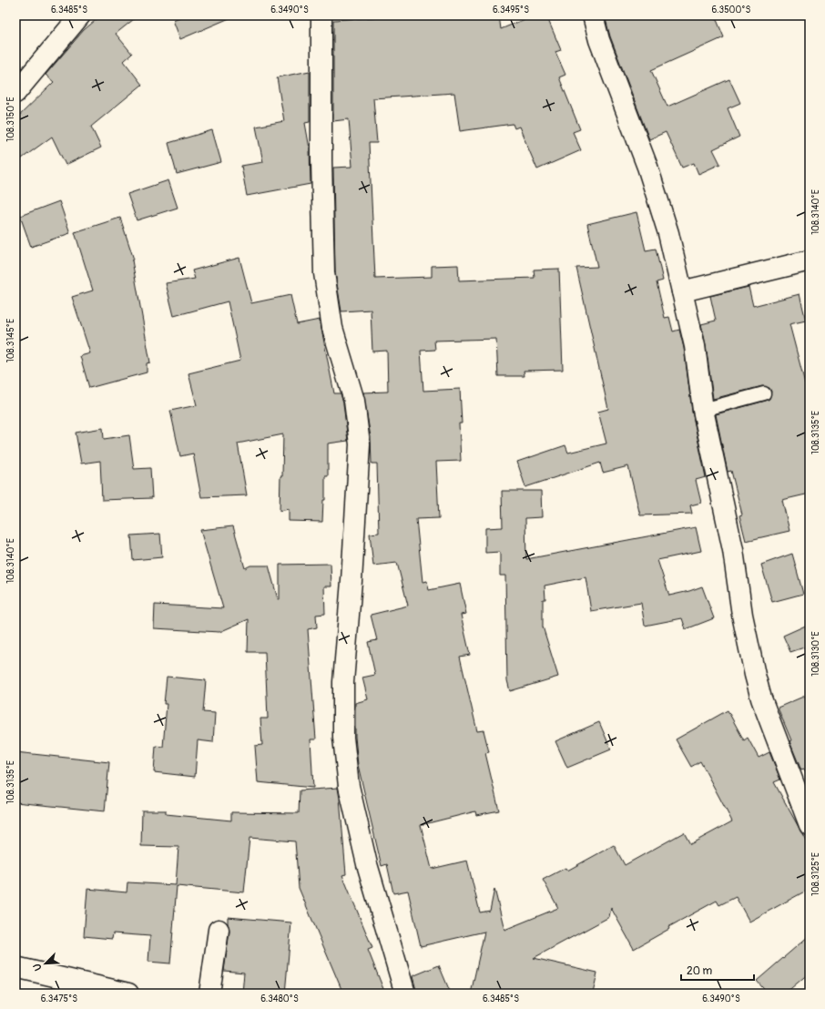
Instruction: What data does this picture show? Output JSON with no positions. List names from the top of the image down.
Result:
{
  "scale_bar": "20 m",
  "north": "bottom left",
  "coordinates": [
    "6.3485°S",
    "6.3490°S",
    "6.3495°S",
    "6.3500°S",
    "108.3150°E",
    "108.3140°E",
    "108.3145°E",
    "108.3135°E",
    "108.3130°E",
    "108.3125°E",
    "6.3475°S",
    "6.3480°S"
  ]
}
